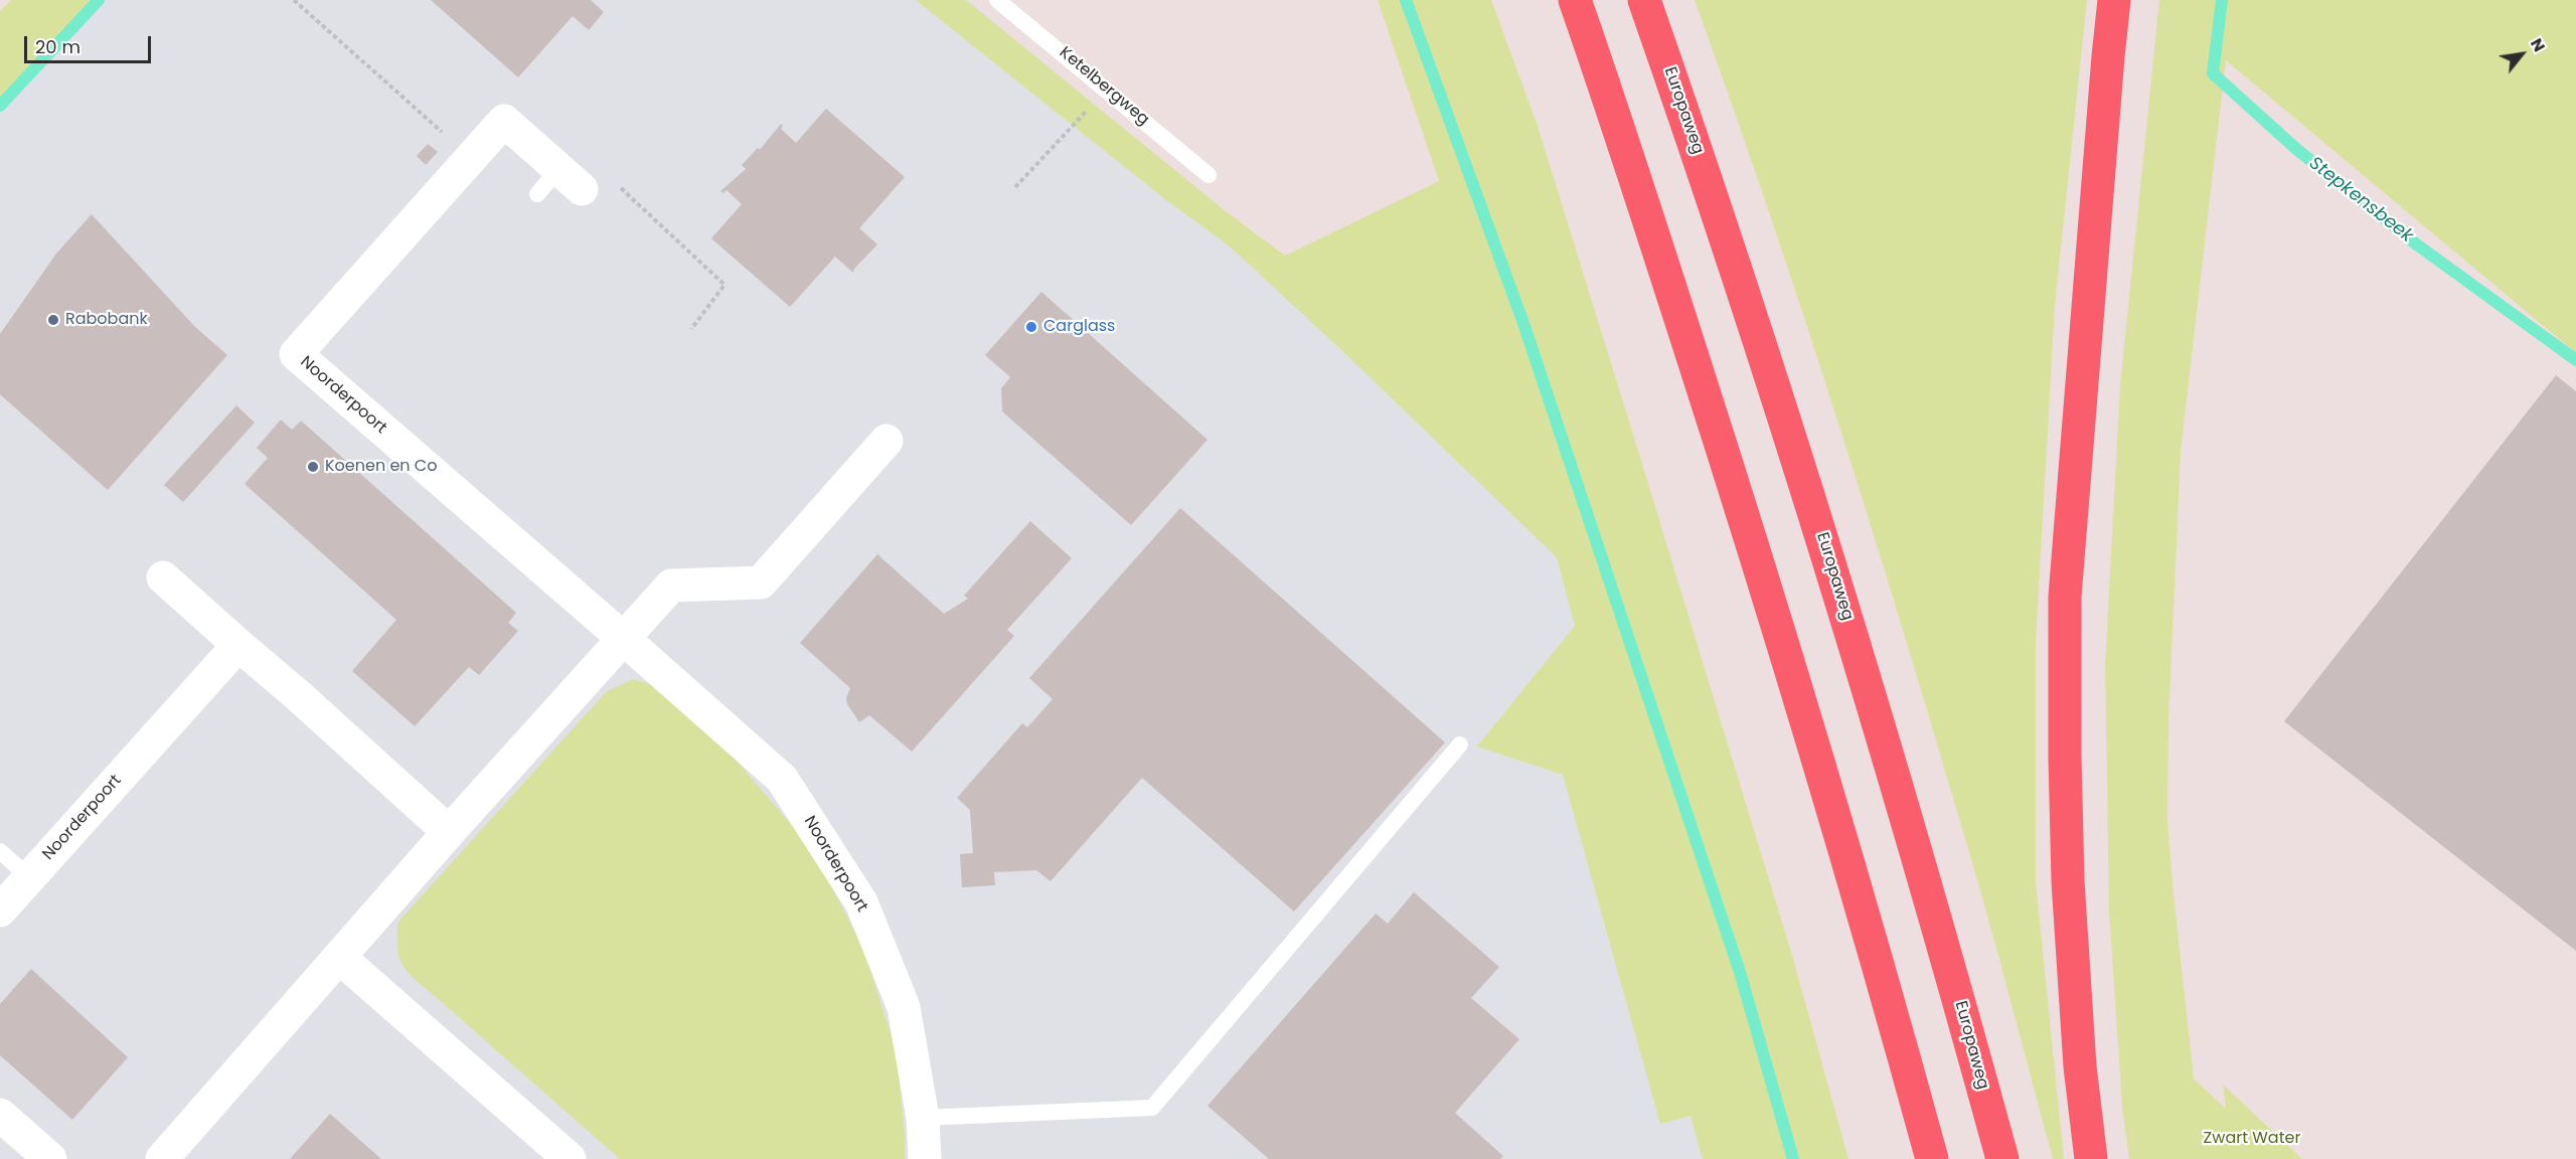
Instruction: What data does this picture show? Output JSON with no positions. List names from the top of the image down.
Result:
{
  "streets": {
    "highway": ["Europaweg"],
    "street": ["Noorderpoort"],
    "lane": ["Ketelbergweg"]
  },
  "water": ["Stepkensbeek"],
  "parks": ["Zwart Water"],
  "places": ["Rabobank", "Carglass", "Koenen en Co"],
  "scale_bar": "20 m",
  "north": "top right"
}
